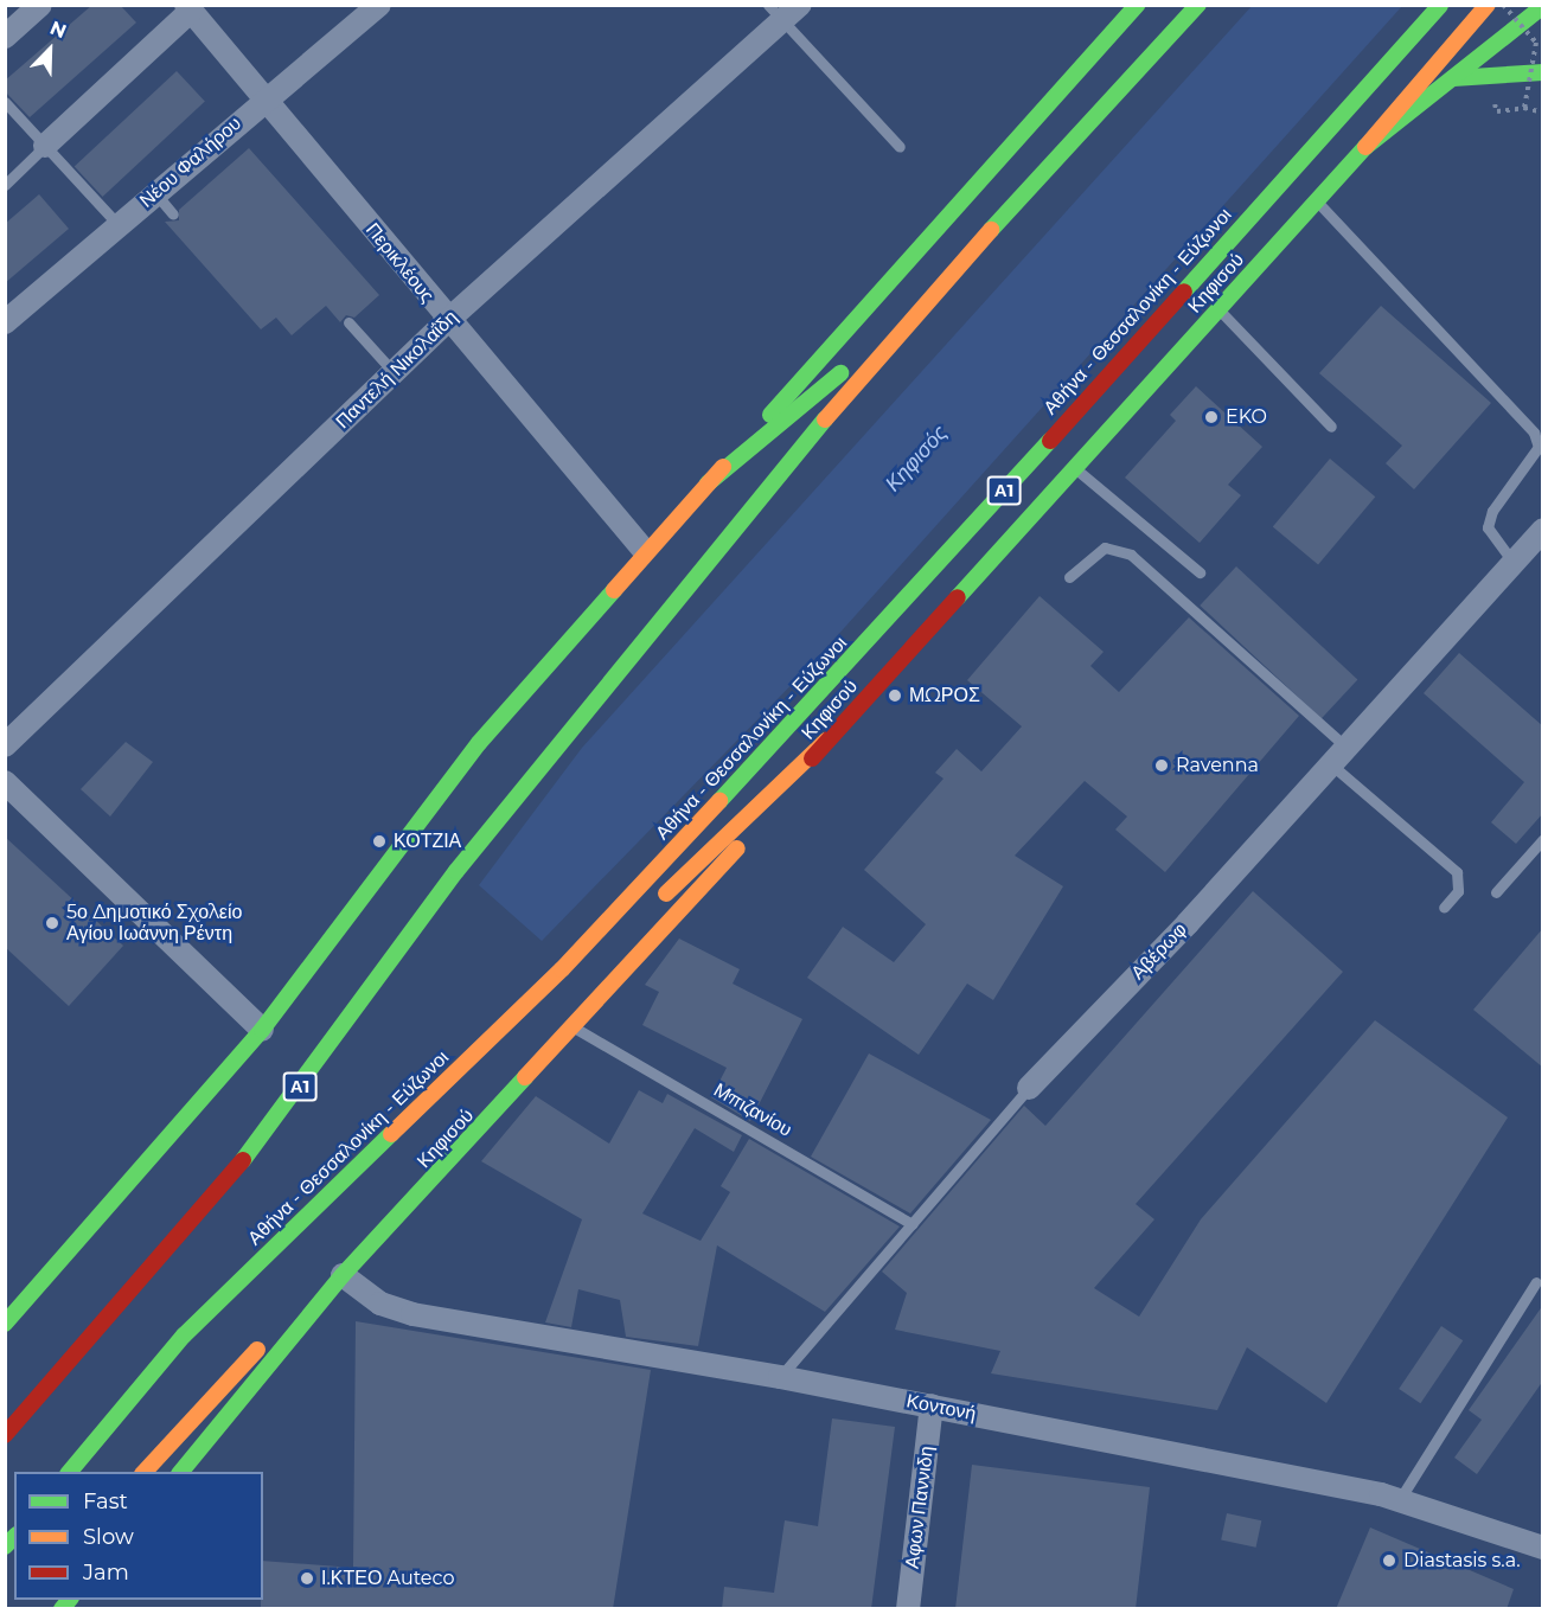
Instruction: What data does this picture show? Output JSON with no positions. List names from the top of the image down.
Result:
{
  "streets": {
    "main road": ["Κηφισού", "Αθήνα - Θεσσαλονίκη - Εύζωνοι", "Α1"],
    "street": [
      "Νέου Φαλήρου",
      "Περικλέους",
      "Παντελή Νικολαΐδη",
      "Αβέρωφ",
      "Κοντονή",
      "Αφων Παννιδη"
    ],
    "lane": ["Μπιζανίου"]
  },
  "crossings": [
    ["Νέου Φαλήρου", "Περικλέους"],
    ["Περικλέους", "Παντελή Νικολαΐδη"],
    ["Κηφισού", "Μπιζανίου"],
    ["Κηφισού", "Κοντονή"],
    ["Αβέρωφ", "Μπιζανίου"],
    ["Αβέρωφ", "Κοντονή"],
    ["Κοντονή", "Αφων Παννιδη"]
  ],
  "water": ["Κηφισός"],
  "places": [
    "EKO",
    "ΜΩΡΟΣ",
    "Ravenna",
    "ΚΟΤΖΙΑ",
    "5ο Δημοτικό Σχολείο Αγίου Ιωάννη Ρέντη",
    "Diastasis s.a.",
    "Ι.ΚΤΕΟ Auteco"
  ],
  "legend": ["Fast", "Slow", "Jam"],
  "north": "top right"
}
